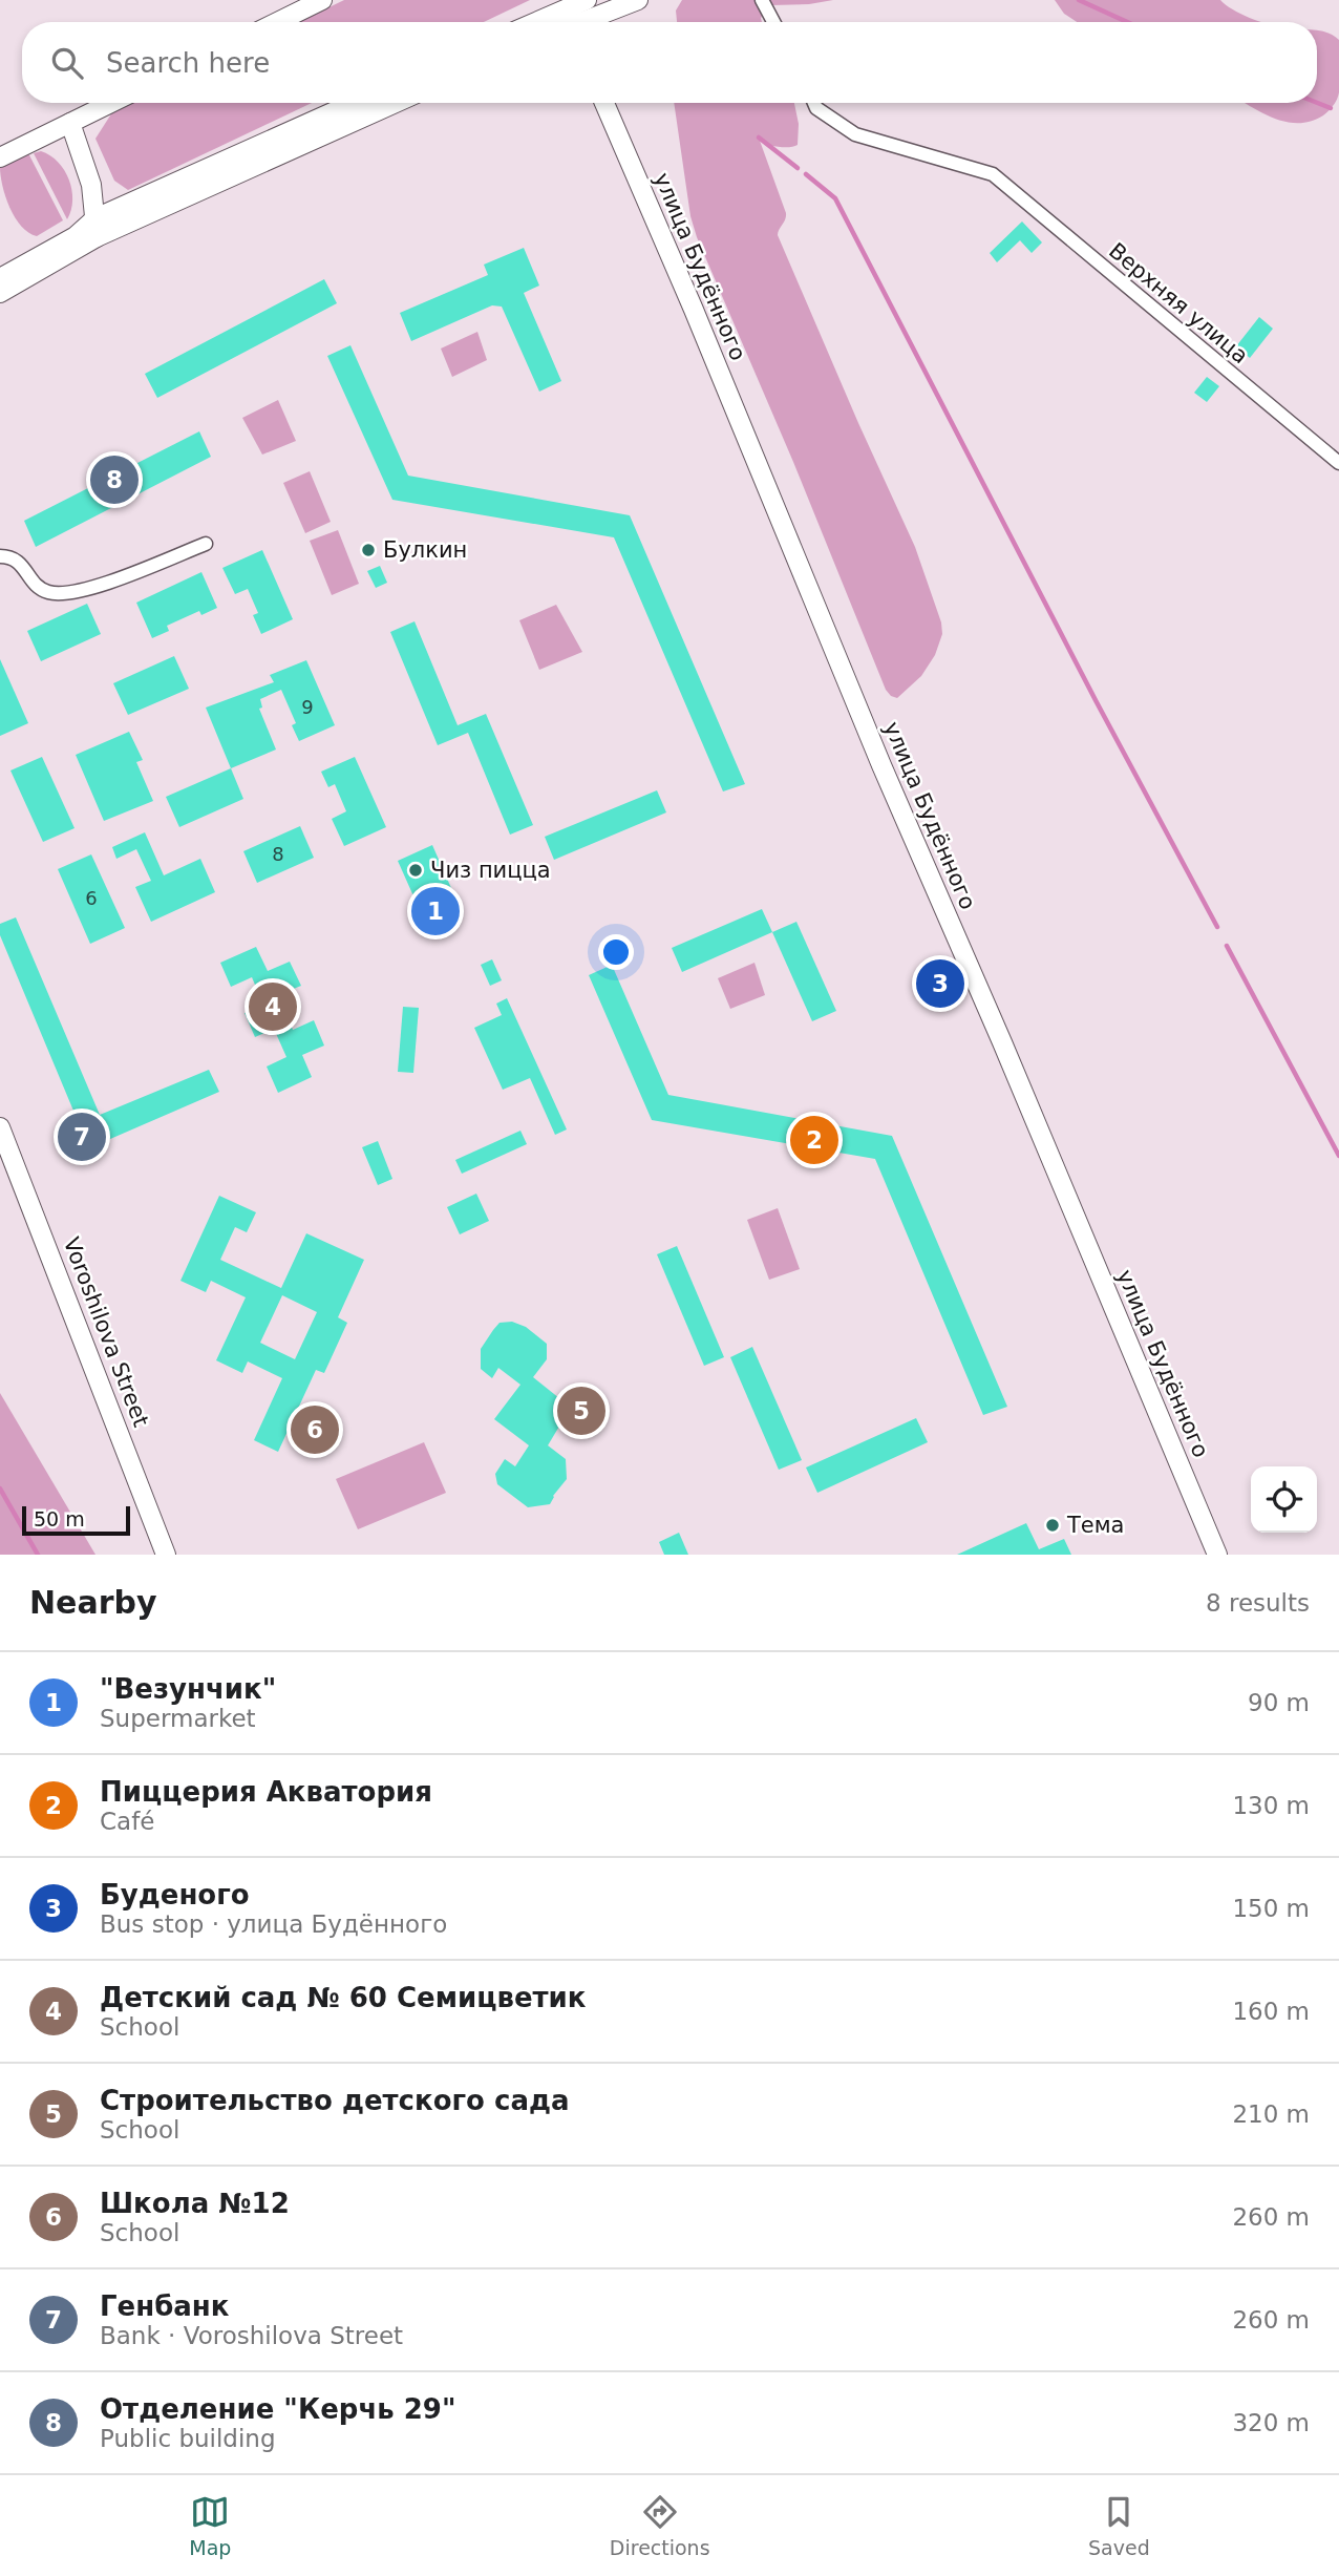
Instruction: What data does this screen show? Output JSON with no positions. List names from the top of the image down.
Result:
{
  "streets": {
    "main road": ["улица Будённого", "Voroshilova Street"],
    "street": ["Верхняя улица"]
  },
  "places": ["Булкин", "Чиз пицца", "Тема"],
  "house_numbers": ["9", "8", "6"],
  "scale_bar": "50 m",
  "page": {
    "search": "Search here",
    "pins": [
      "8",
      "1",
      "3",
      "4",
      "7",
      "2",
      "5",
      "6"
    ],
    "scale": "50 m",
    "heading": ["Nearby", "8 results"],
    "list": [
      {
        "mark": "1",
        "name": "\"Везунчик\"",
        "note": "Supermarket",
        "value": "90 m"
      },
      {
        "mark": "2",
        "name": "Пиццерия Акватория",
        "note": "Café",
        "value": "130 m"
      },
      {
        "mark": "3",
        "name": "Буденого",
        "note": "Bus stop · улица Будённого",
        "value": "150 m"
      },
      {
        "mark": "4",
        "name": "Детский сад № 60 Семицветик",
        "note": "School",
        "value": "160 m"
      },
      {
        "mark": "5",
        "name": "Строительство детского сада",
        "note": "School",
        "value": "210 m"
      },
      {
        "mark": "6",
        "name": "Школа №12",
        "note": "School",
        "value": "260 m"
      },
      {
        "mark": "7",
        "name": "Генбанк",
        "note": "Bank · Voroshilova Street",
        "value": "260 m"
      },
      {
        "mark": "8",
        "name": "Отделение \"Керчь 29\"",
        "note": "Public building",
        "value": "320 m"
      }
    ],
    "nav": ["Map", "Directions", "Saved"]
  }
}
